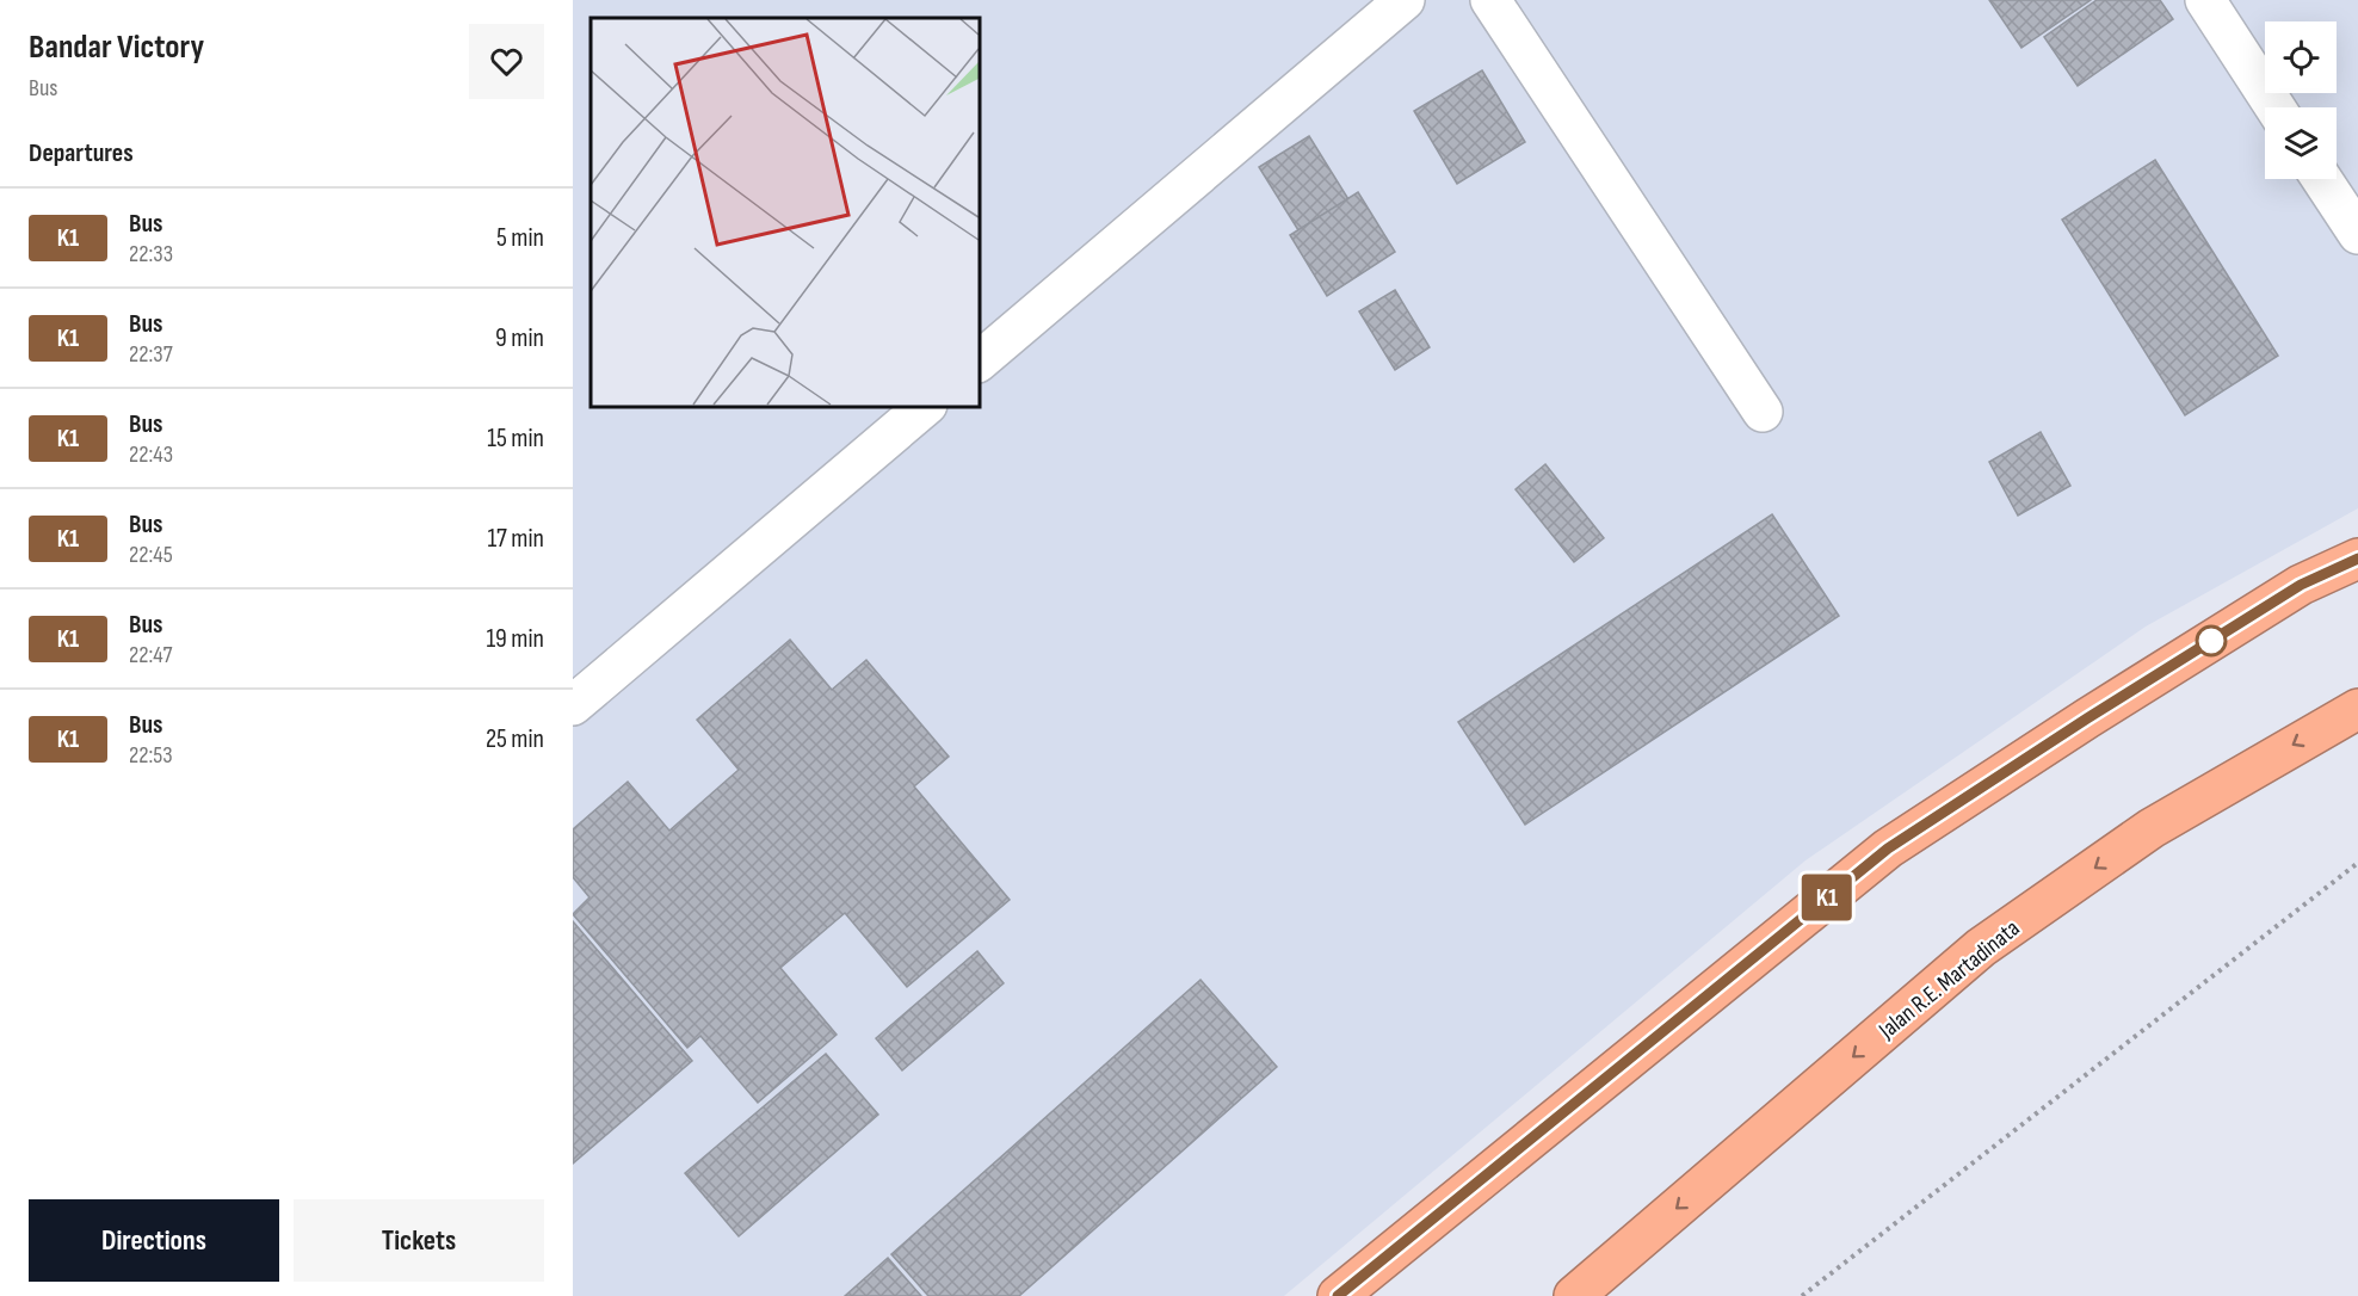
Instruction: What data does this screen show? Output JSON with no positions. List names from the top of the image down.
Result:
{
  "streets": {
    "highway": ["Jalan R.E. Martadinata"]
  },
  "lines": ["bus line K1"],
  "page": {
    "heading": [
      ["Bandar Victory", "Bus"],
      "Departures"
    ],
    "on_map": "K1",
    "list": [
      {
        "mark": "K1",
        "name": "Bus",
        "note": "22:33",
        "value": "5 min"
      },
      {
        "mark": "K1",
        "name": "Bus",
        "note": "22:37",
        "value": "9 min"
      },
      {
        "mark": "K1",
        "name": "Bus",
        "note": "22:43",
        "value": "15 min"
      },
      {
        "mark": "K1",
        "name": "Bus",
        "note": "22:45",
        "value": "17 min"
      },
      {
        "mark": "K1",
        "name": "Bus",
        "note": "22:47",
        "value": "19 min"
      },
      {
        "mark": "K1",
        "name": "Bus",
        "note": "22:53",
        "value": "25 min"
      }
    ],
    "buttons": ["Directions", "Tickets"]
  }
}
